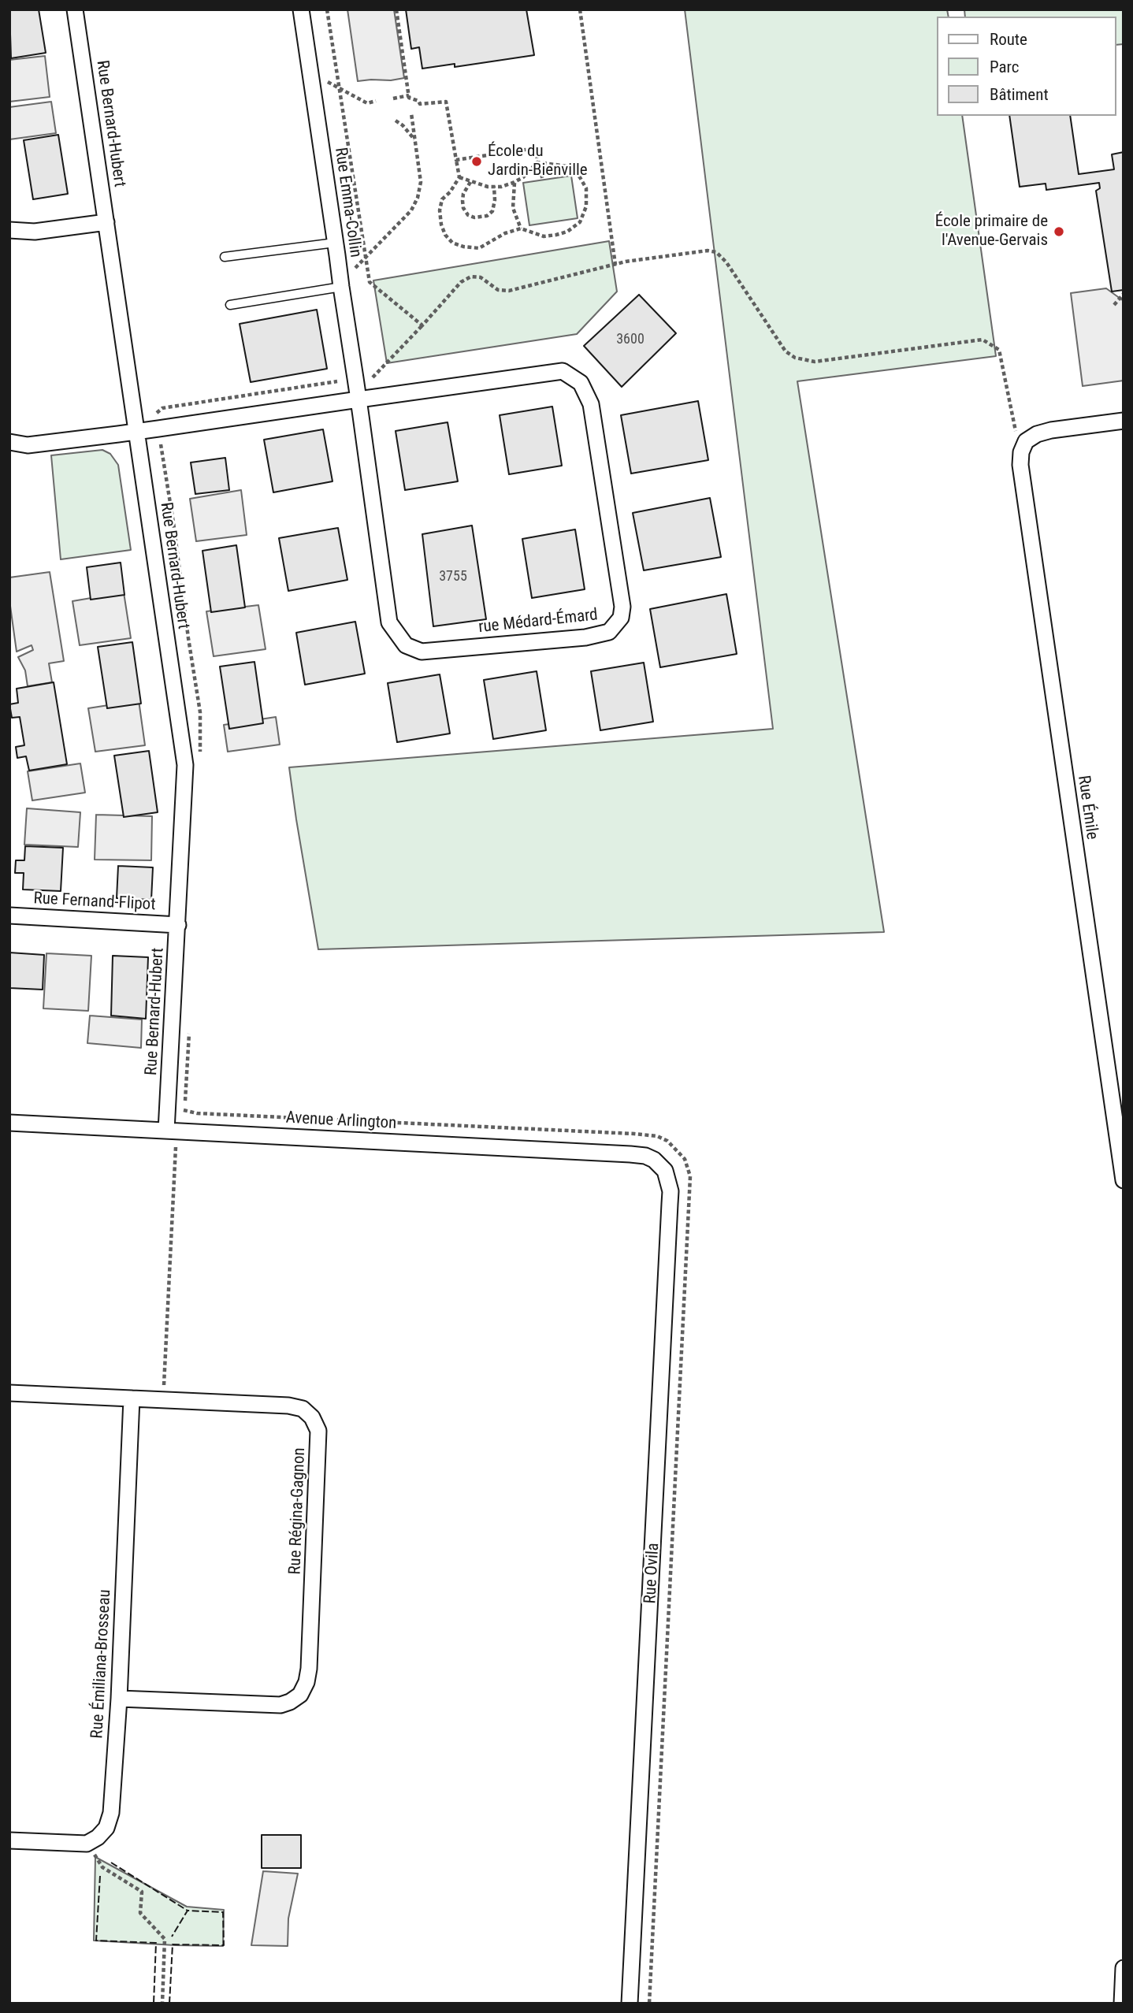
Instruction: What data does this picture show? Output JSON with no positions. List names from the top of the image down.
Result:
{
  "streets": {
    "street": [
      "Rue Bernard-Hubert",
      "Rue Emma-Collin",
      "rue Médard-Émard",
      "Rue Émile",
      "Rue Fernand-Flipot",
      "Avenue Arlington",
      "Rue Régina-Gagnon",
      "Rue Ovila",
      "Rue Émiliana-Brosseau"
    ]
  },
  "crossings": [
    ["Rue Bernard-Hubert", "rue Médard-Émard"],
    ["Rue Bernard-Hubert", "Rue Fernand-Flipot"],
    ["Rue Bernard-Hubert", "Avenue Arlington"],
    ["Rue Emma-Collin", "rue Médard-Émard"],
    ["Avenue Arlington", "Rue Ovila"],
    ["Rue Régina-Gagnon", "Rue Émiliana-Brosseau"]
  ],
  "places": ["École du Jardin-Bienville", "École primaire de l'Avenue-Gervais"],
  "house_numbers": ["3600", "3755"],
  "legend": ["Route", "Parc", "Bâtiment"]
}
